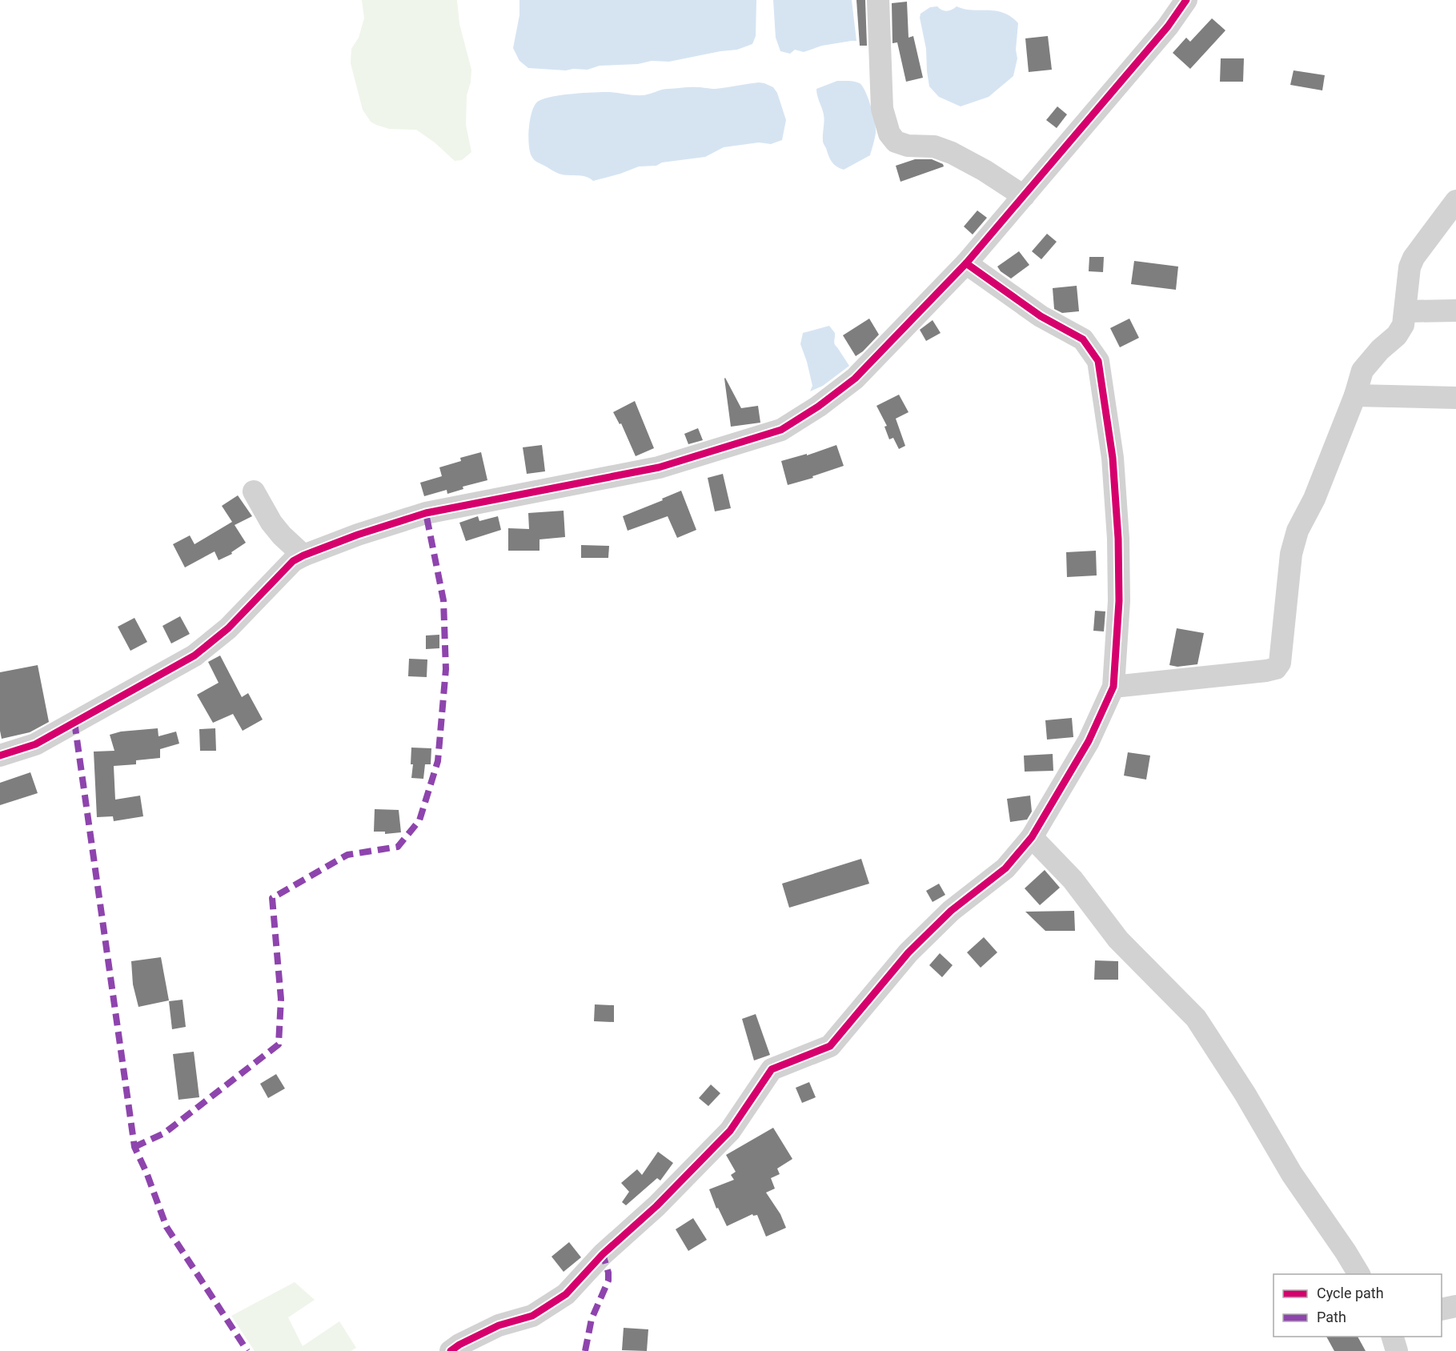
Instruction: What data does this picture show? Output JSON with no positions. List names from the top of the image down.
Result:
{
  "legend": ["Cycle path", "Path"]
}
